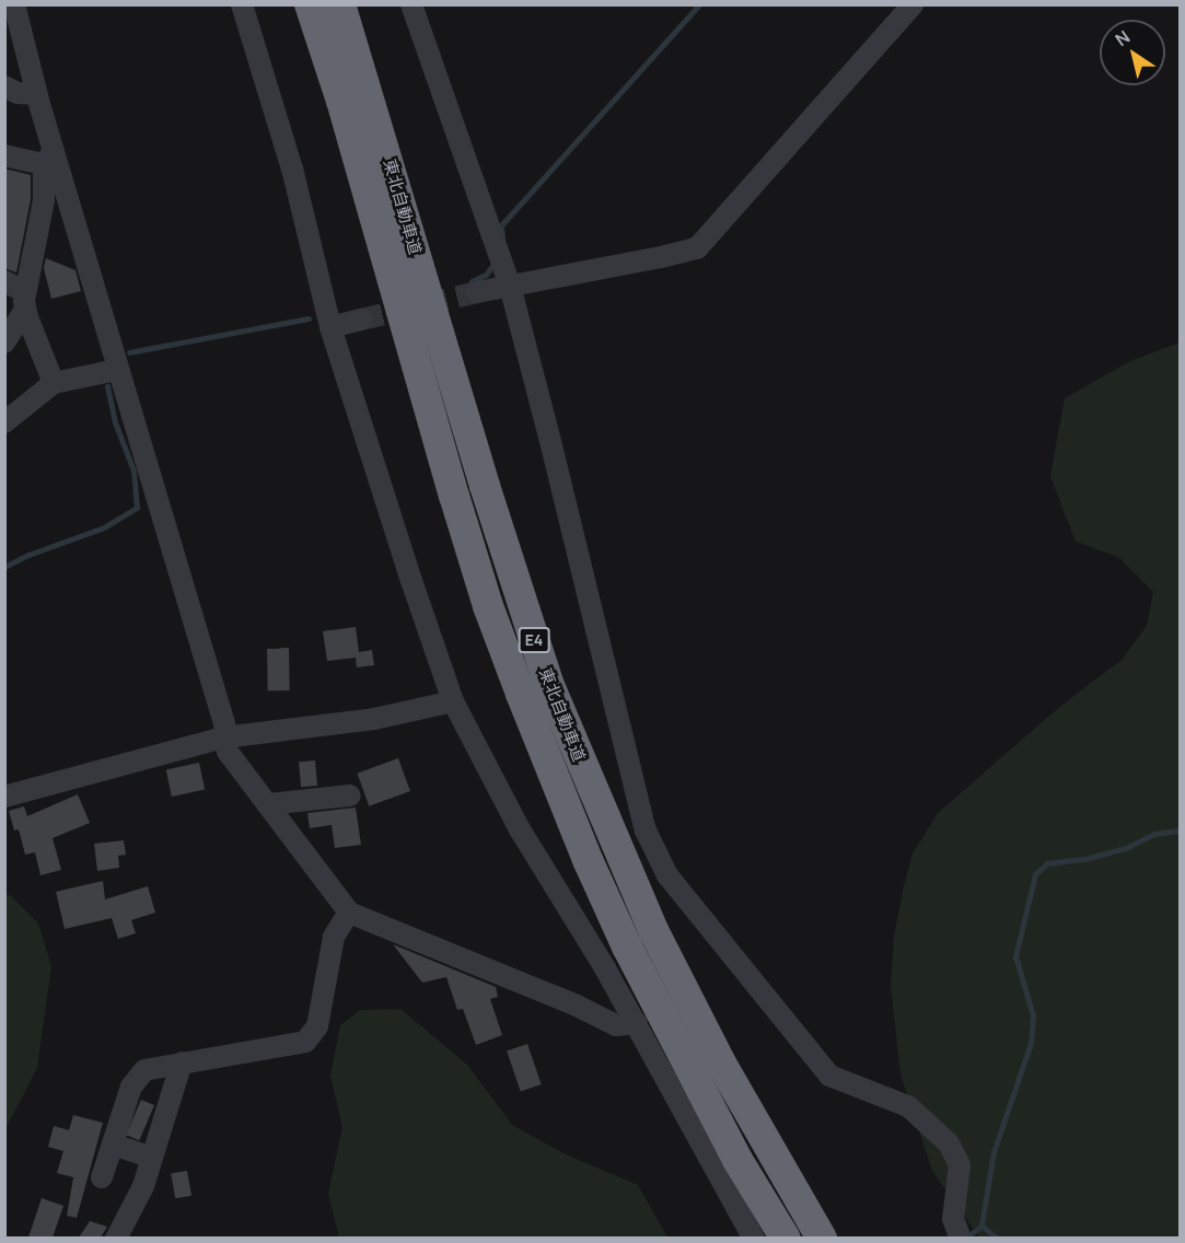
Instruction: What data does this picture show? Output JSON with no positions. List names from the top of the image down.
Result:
{
  "streets": {
    "highway": ["東北自動車道", "E4"]
  },
  "north": "top left"
}
